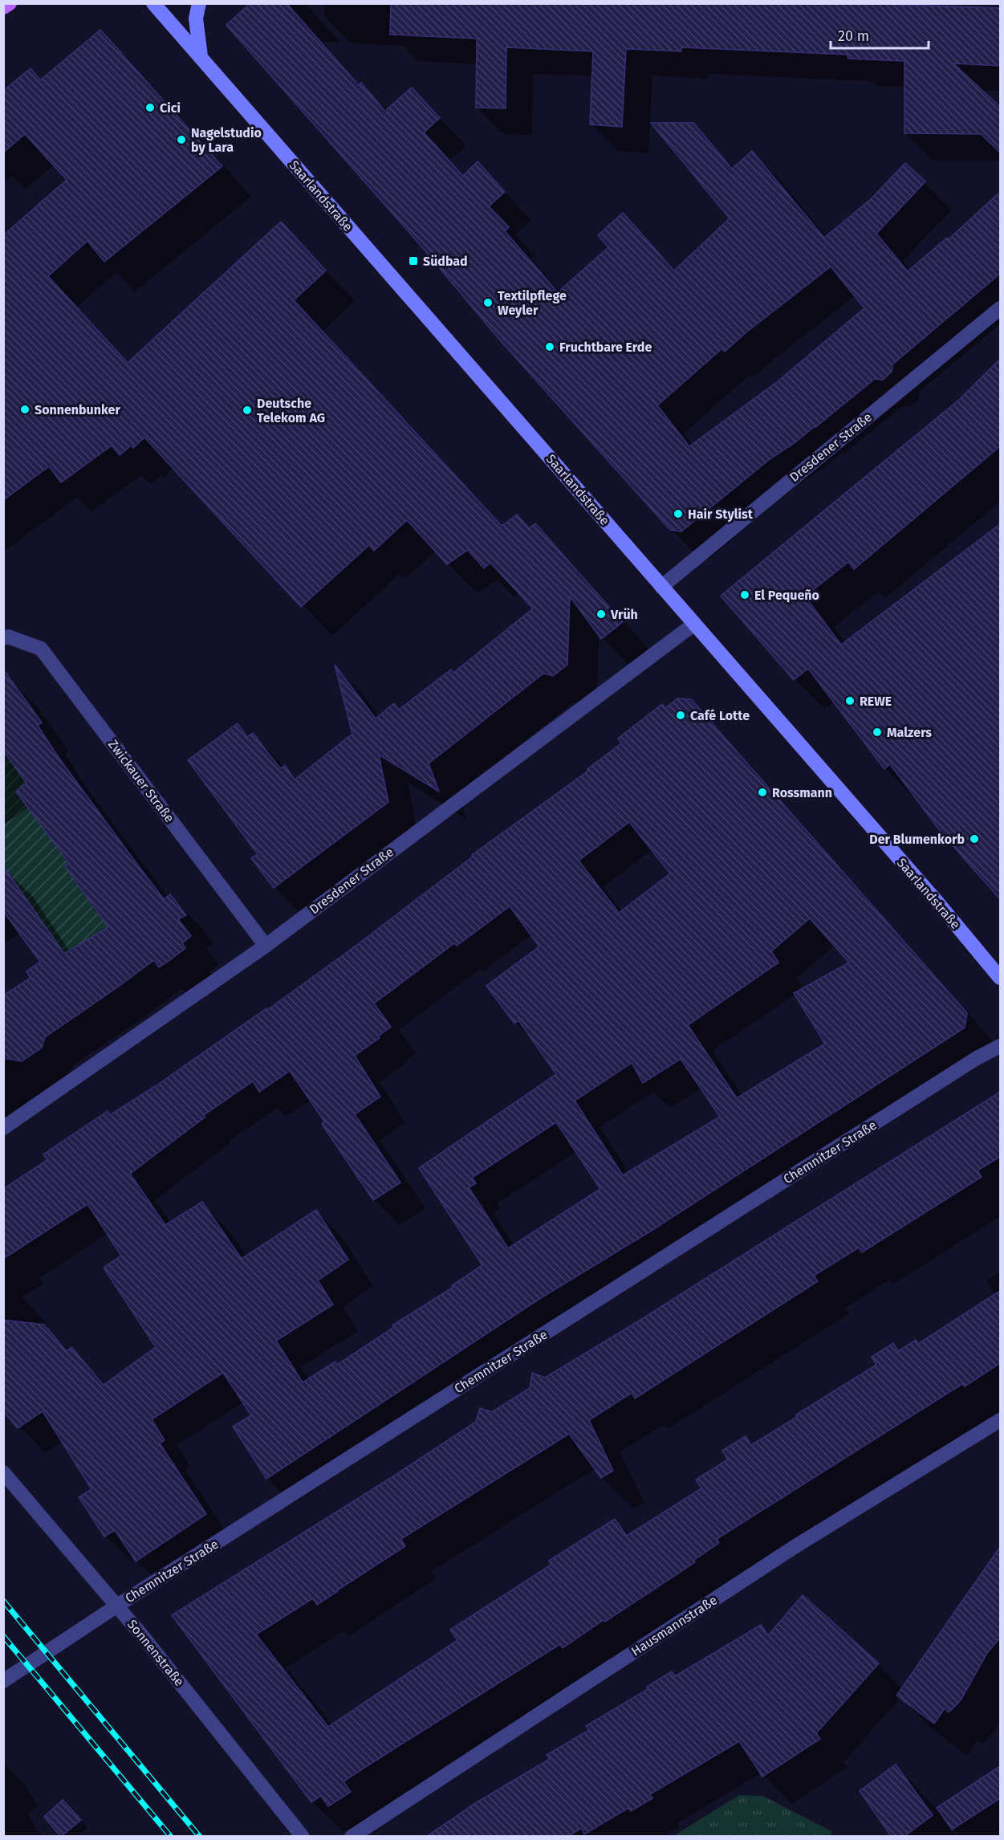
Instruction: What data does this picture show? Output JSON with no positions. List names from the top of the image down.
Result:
{
  "streets": {
    "street": [
      "Saarlandstraße",
      "Dresdener Straße",
      "Zwickauer Straße",
      "Chemnitzer Straße",
      "Hausmannstraße",
      "Sonnenstraße"
    ]
  },
  "crossings": [
    ["Saarlandstraße", "Dresdener Straße"],
    ["Dresdener Straße", "Zwickauer Straße"],
    ["Chemnitzer Straße", "Sonnenstraße"]
  ],
  "places": {
    "other": [
      "Cici",
      "Nagelstudio by Lara",
      "Textilpflege Weyler",
      "Fruchtbare Erde",
      "Sonnenbunker",
      "Deutsche Telekom AG",
      "Hair Stylist",
      "El Pequeño",
      "Vrüh",
      "REWE",
      "Café Lotte",
      "Malzers",
      "Rossmann",
      "Der Blumenkorb"
    ],
    "transit": ["Südbad"]
  },
  "scale_bar": "20 m"
}
